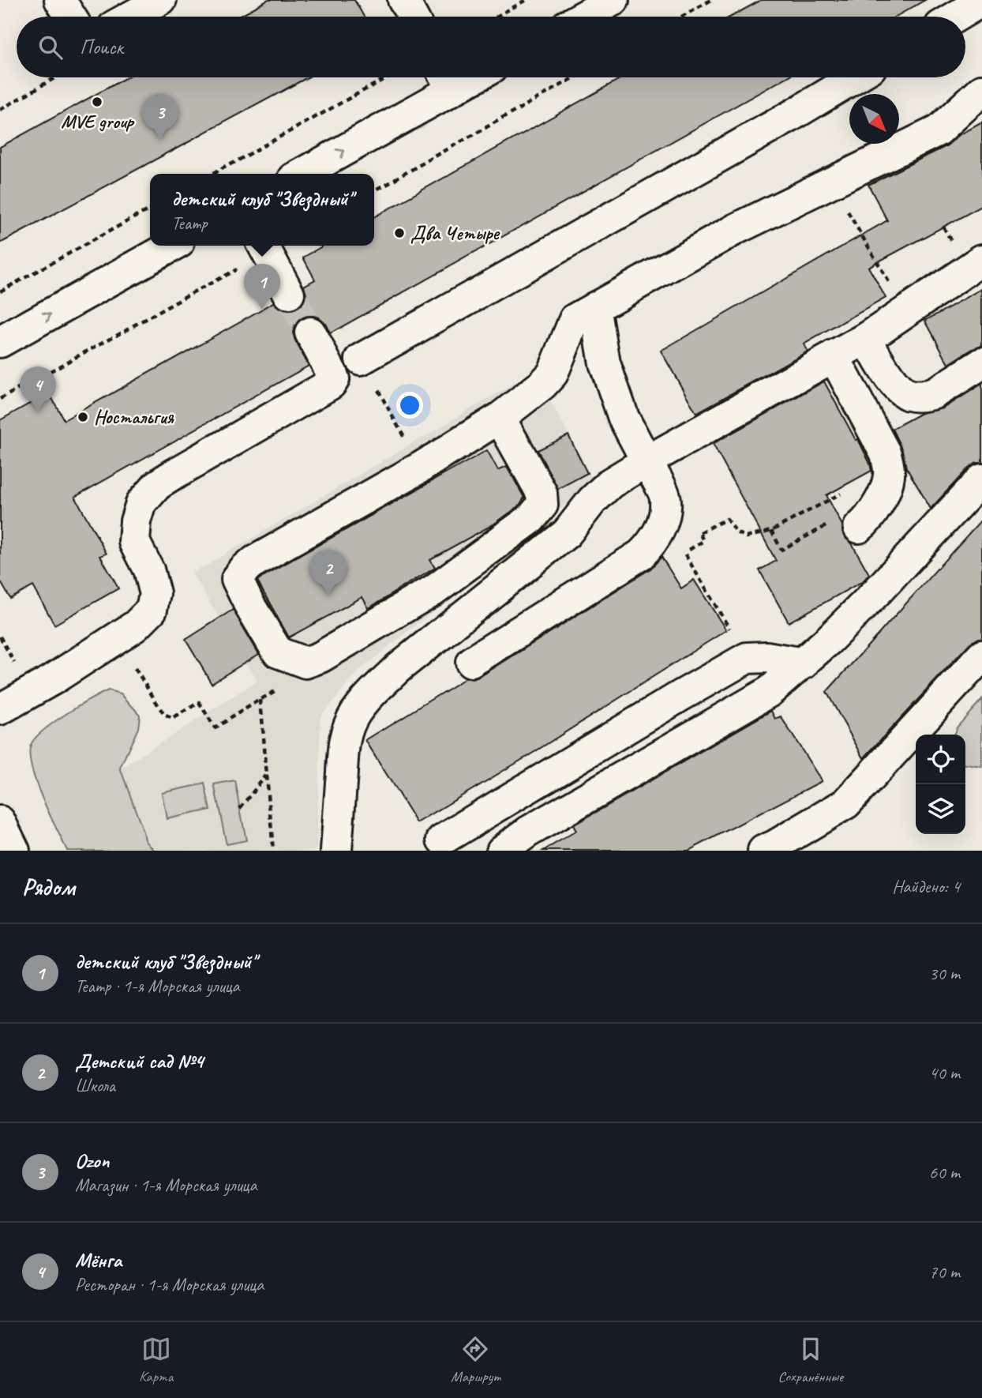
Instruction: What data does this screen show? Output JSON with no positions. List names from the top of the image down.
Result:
{
  "places": ["MVE group", "Два Четыре", "Ностальгия"],
  "north": "bottom right",
  "page": {
    "search": "Поиск",
    "pins": [
      "3",
      "1",
      "4",
      "2"
    ],
    "popup": ["детский клуб \"Звездный\"", "Театр"],
    "heading": ["Рядом", "Найдено: 4"],
    "list": [
      {
        "mark": "1",
        "name": "детский клуб \"Звездный\"",
        "note": "Театр · 1-я Морская улица",
        "value": "30 m"
      },
      {
        "mark": "2",
        "name": "Детский сад №4",
        "note": "Школа",
        "value": "40 m"
      },
      {
        "mark": "3",
        "name": "Ozon",
        "note": "Магазин · 1-я Морская улица",
        "value": "60 m"
      },
      {
        "mark": "4",
        "name": "Мёнга",
        "note": "Ресторан · 1-я Морская улица",
        "value": "70 m"
      }
    ],
    "nav": ["Карта", "Маршрут", "Сохранённые"]
  }
}
